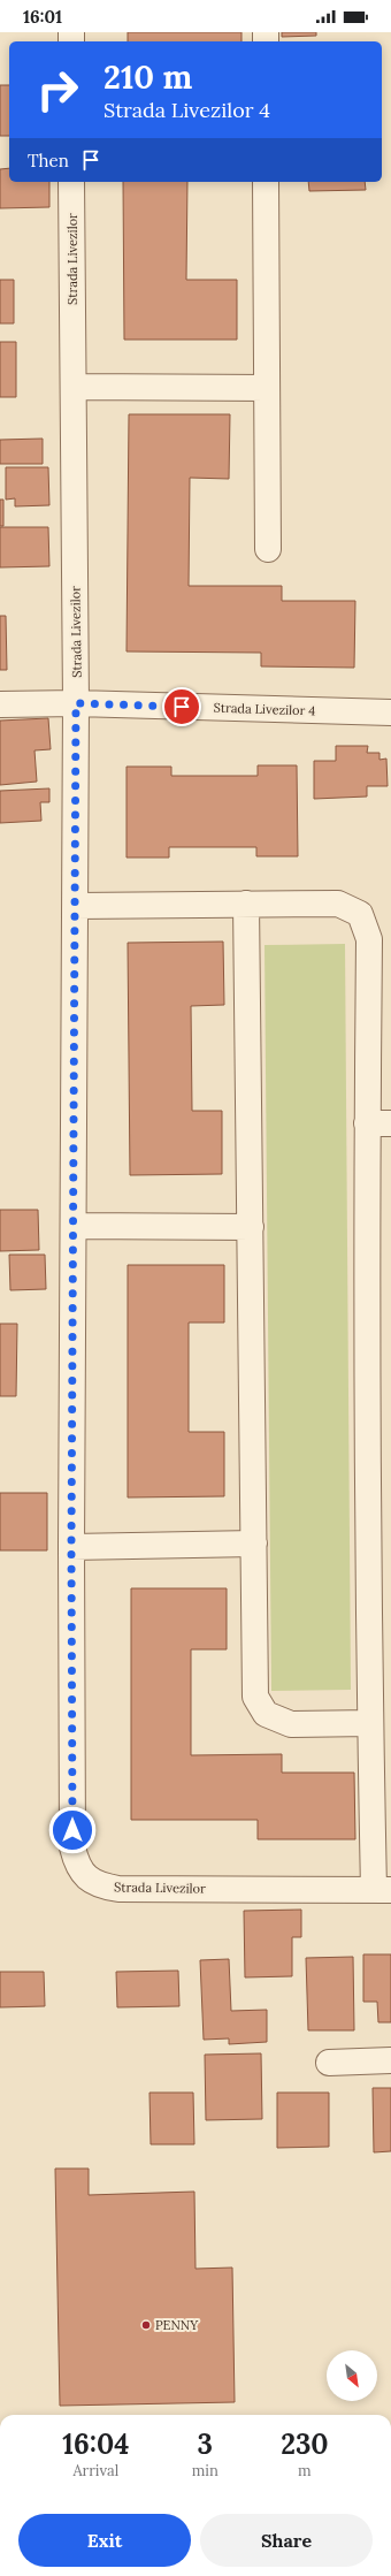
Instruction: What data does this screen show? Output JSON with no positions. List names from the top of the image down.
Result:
{
  "streets": {
    "street": ["Strada Livezilor", "Strada Livezilor 4"]
  },
  "crossings": [
    ["Strada Livezilor", "Strada Livezilor 4"]
  ],
  "places": ["PENNY"],
  "north": "bottom right",
  "page": {
    "status": "16:01",
    "turn": ["210 m", "Strada Livezilor 4"],
    "then": "Then",
    "eta": [
      "16:04",
      "Arrival",
      "3",
      "min",
      "230",
      "m"
    ],
    "buttons": ["Exit", "Share"]
  }
}
